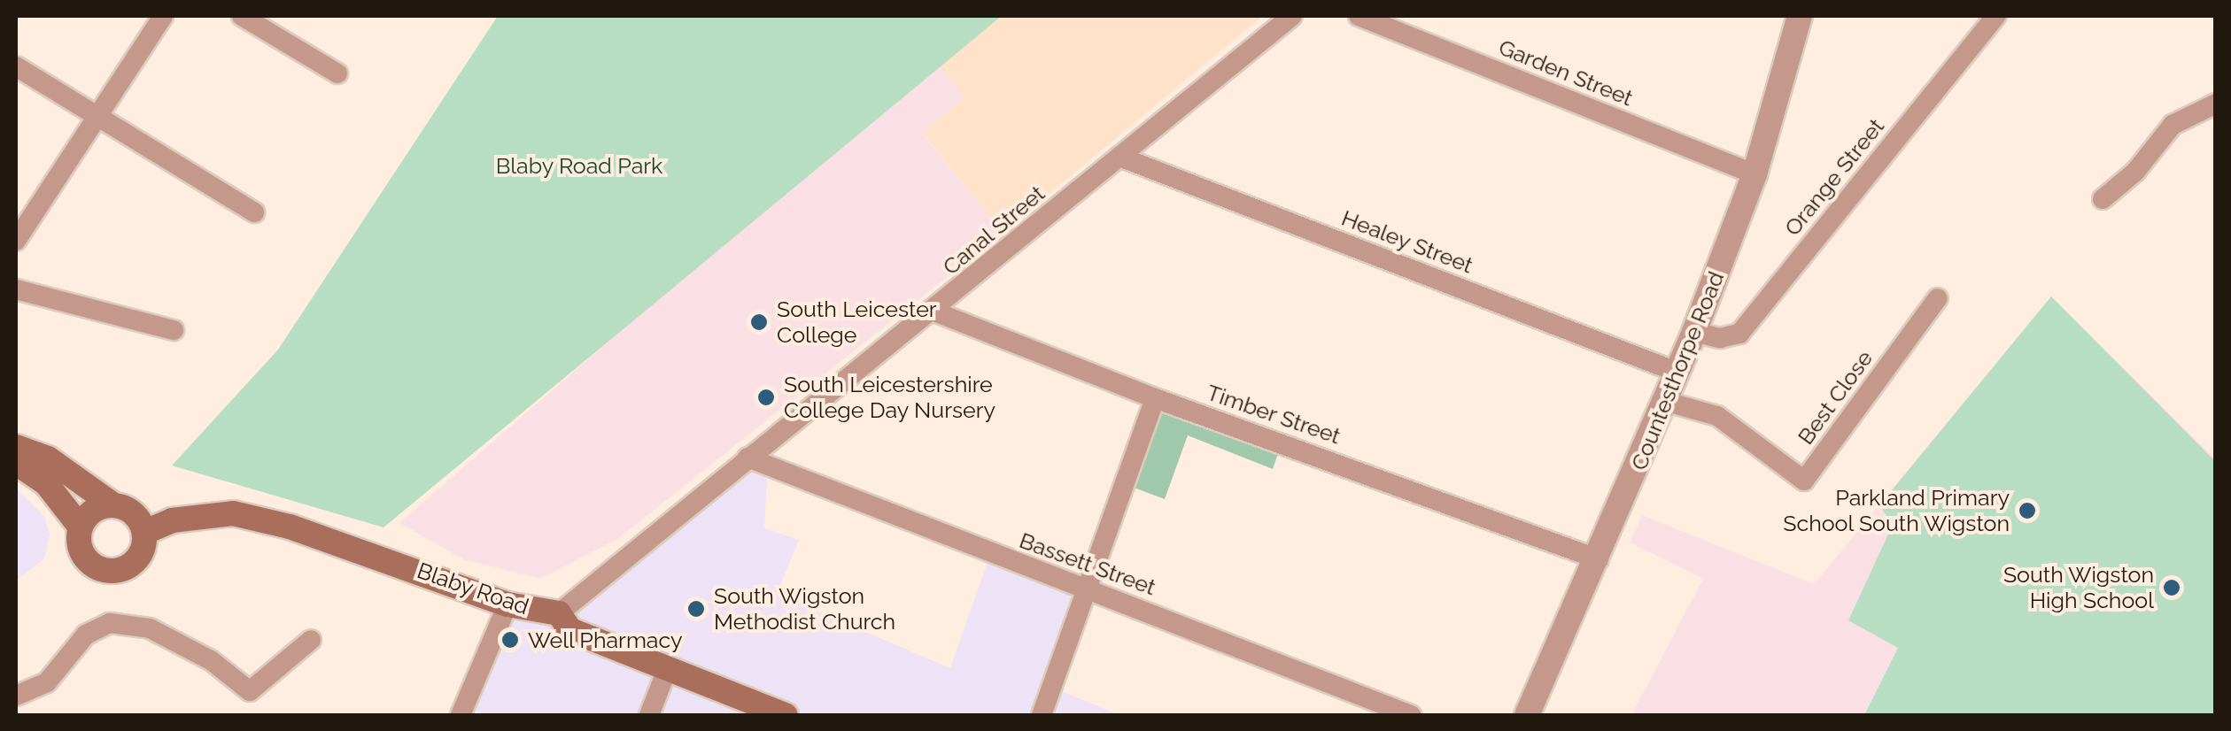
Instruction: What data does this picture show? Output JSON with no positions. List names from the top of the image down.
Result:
{
  "streets": {
    "main road": ["Blaby Road"],
    "street": [
      "Garden Street",
      "Orange Street",
      "Canal Street",
      "Healey Street",
      "Countesthorpe Road",
      "Best Close",
      "Timber Street",
      "Bassett Street"
    ]
  },
  "crossings": [
    ["Garden Street", "Countesthorpe Road"],
    ["Orange Street", "Countesthorpe Road"],
    ["Canal Street", "Healey Street"],
    ["Canal Street", "Timber Street"],
    ["Canal Street", "Bassett Street"],
    ["Canal Street", "Blaby Road"],
    ["Healey Street", "Countesthorpe Road"],
    ["Countesthorpe Road", "Best Close"],
    ["Countesthorpe Road", "Timber Street"]
  ],
  "parks": ["Blaby Road Park"],
  "places": [
    "South Leicester College",
    "South Leicestershire College Day Nursery",
    "Parkland Primary School South Wigston",
    "South Wigston High School",
    "South Wigston Methodist Church",
    "Well Pharmacy"
  ]
}
